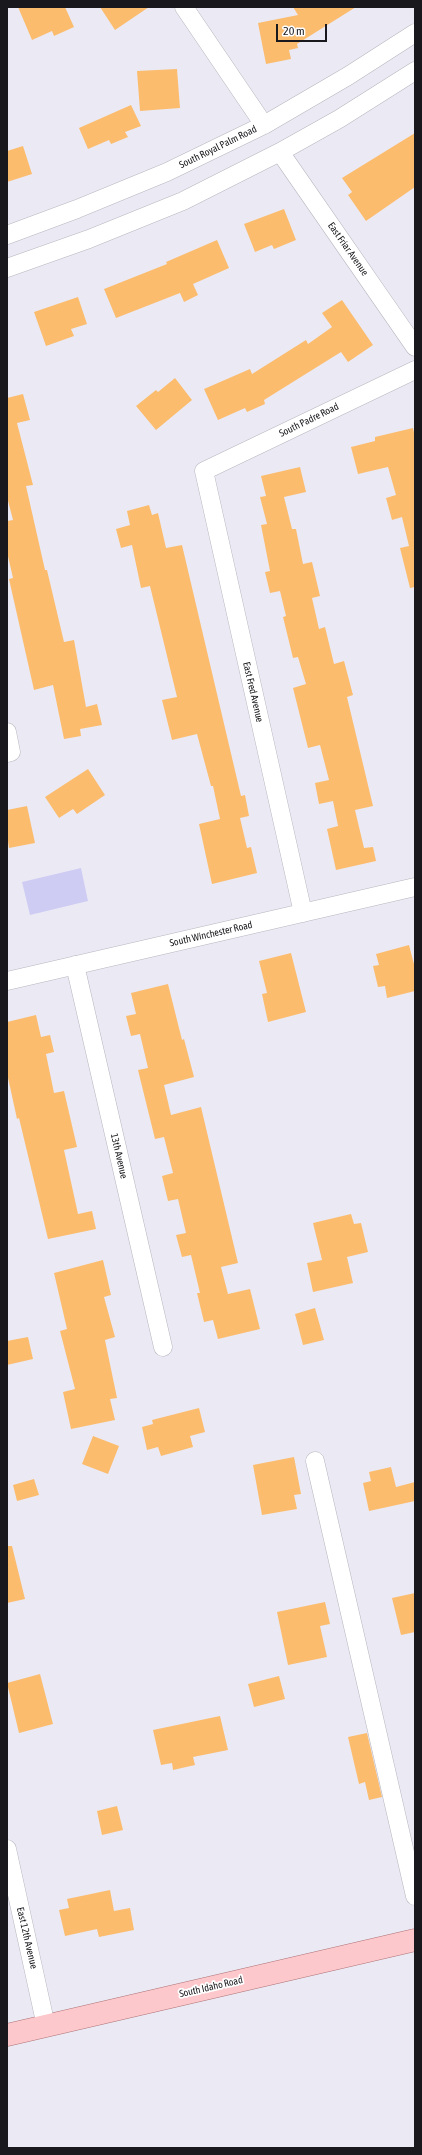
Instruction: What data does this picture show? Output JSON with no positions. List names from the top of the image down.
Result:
{
  "streets": {
    "main road": ["South Idaho Road"],
    "street": [
      "South Royal Palm Road",
      "East Friar Avenue",
      "South Padre Road",
      "East Fred Avenue",
      "South Winchester Road",
      "13th Avenue",
      "East 12th Avenue"
    ]
  },
  "crossings": [
    ["South Padre Road", "East Fred Avenue"],
    ["East Fred Avenue", "South Winchester Road"],
    ["South Winchester Road", "13th Avenue"],
    ["East 12th Avenue", "South Idaho Road"]
  ],
  "scale_bar": "20 m"
}
